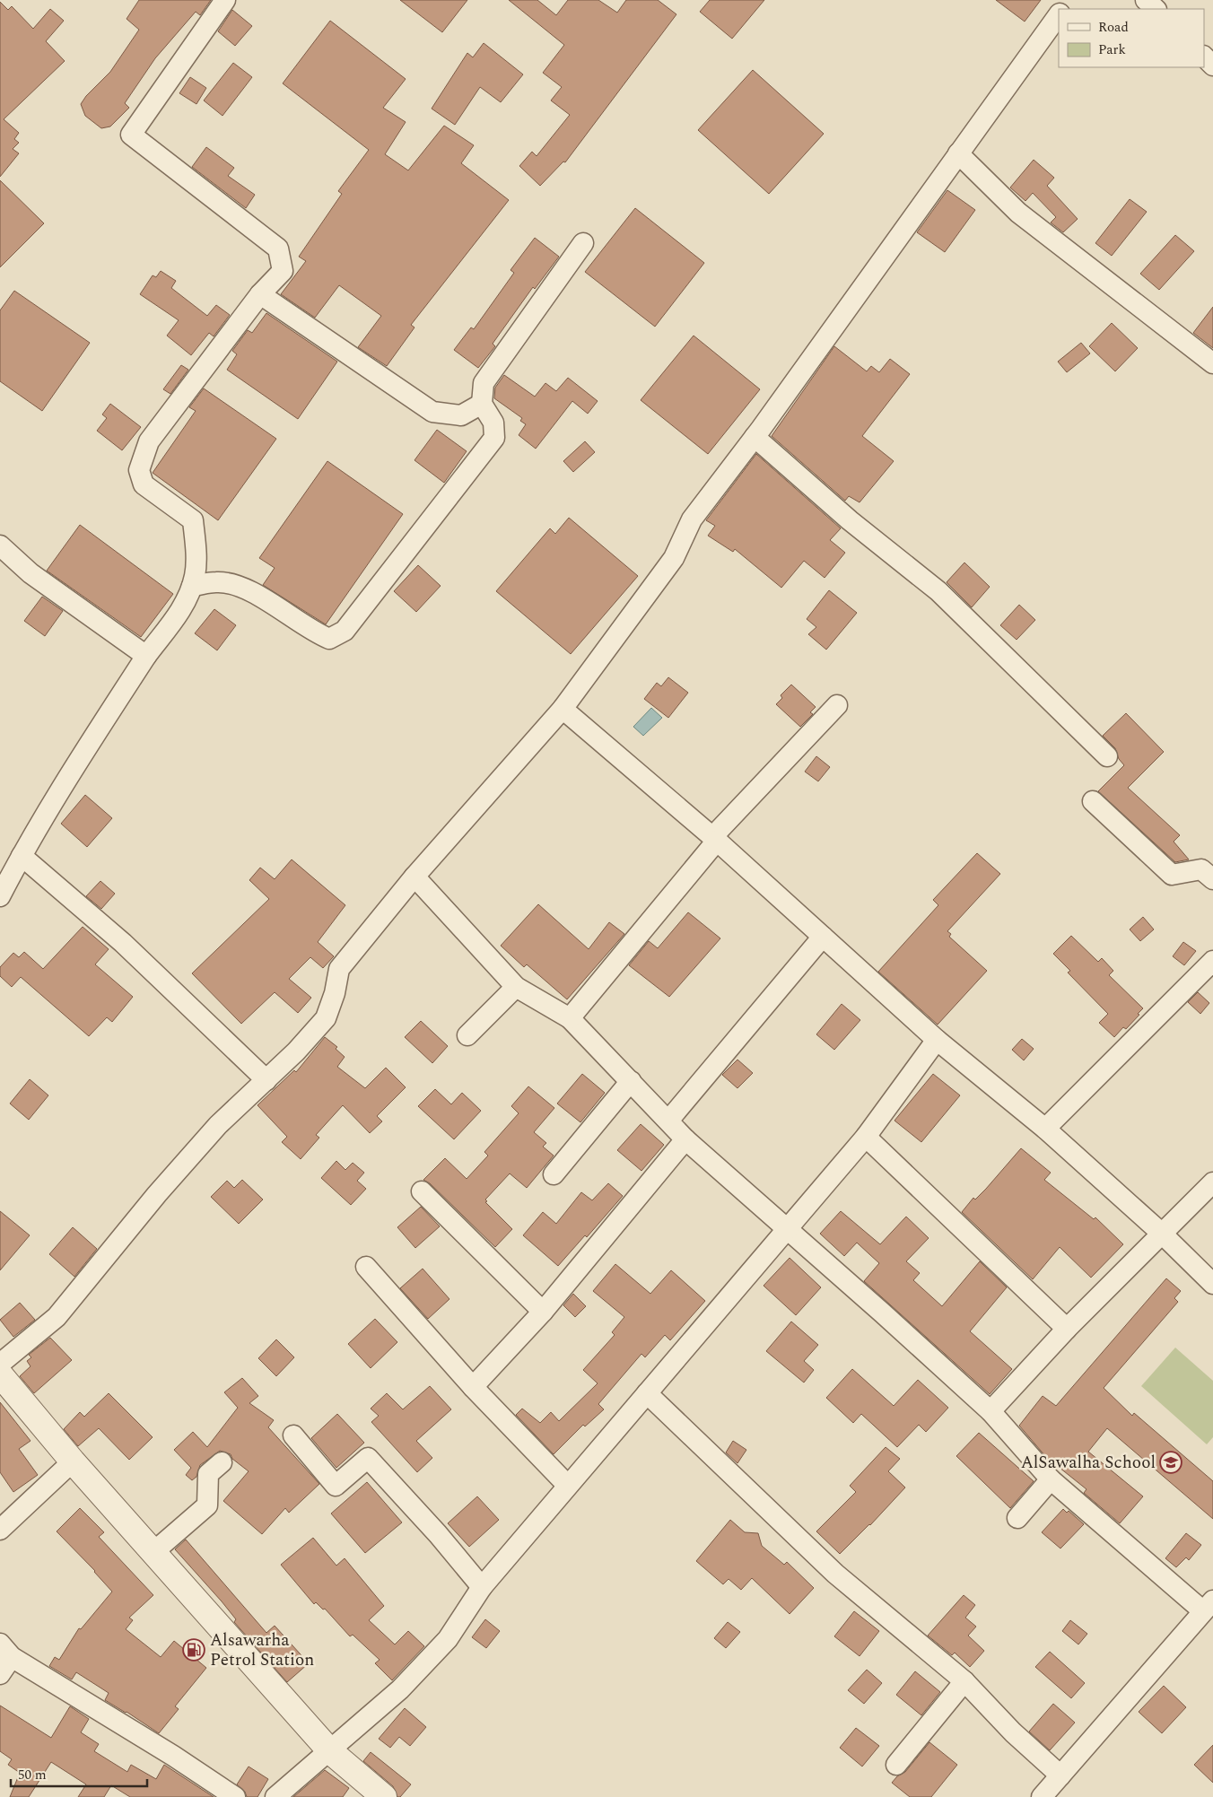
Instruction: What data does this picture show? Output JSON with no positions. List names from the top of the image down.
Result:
{
  "places": {
    "school or university": ["AlSawalha School"],
    "fuel station": ["Alsawarha Petrol Station"]
  },
  "legend": ["Road", "Park"],
  "scale_bar": "50 m"
}
